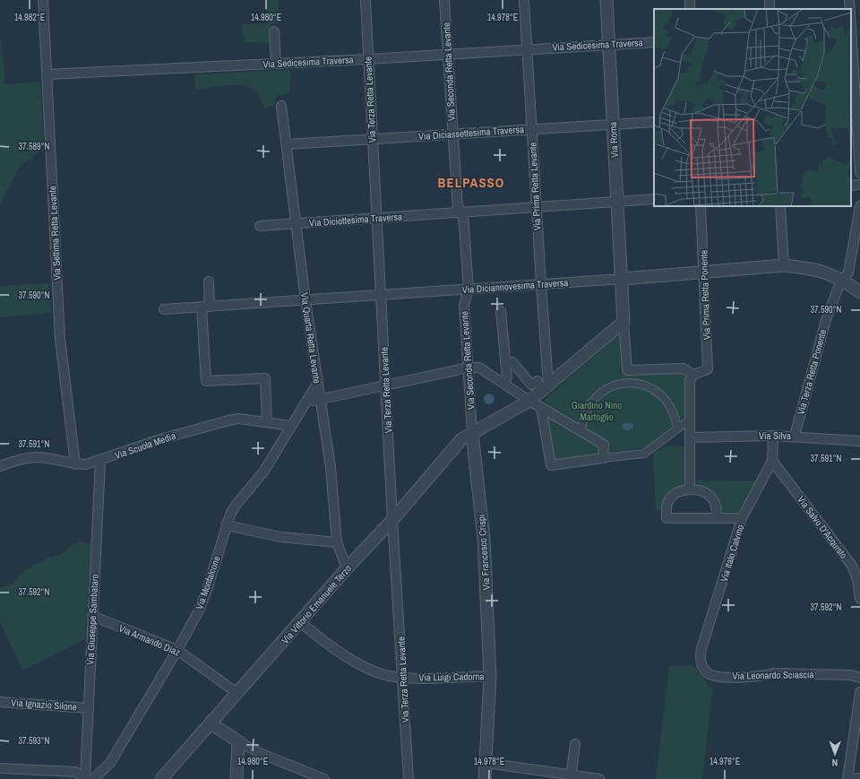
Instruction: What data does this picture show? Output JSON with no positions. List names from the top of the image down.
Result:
{
  "streets": {
    "street": [
      "Via Sedicesima Traversa",
      "Via Seconda Retta Levante",
      "Via Terza Retta Levante",
      "Via Diciassettesima Traversa",
      "Via Roma",
      "Via Prima Retta Levante",
      "Via Diciottesima Traversa",
      "Via Settima Retta Levante",
      "Via Diciannovesima Traversa",
      "Via Prima Retta Ponente",
      "Via Quarta Retta Levante",
      "Via Terza Retta Ponente",
      "Via Silva",
      "Via Scuola Media",
      "Via Salvo D'Acquisto",
      "Via Francesco Crispi",
      "Via Italo Calvino",
      "Via Monfalcone",
      "Via Vittorio Emanuele Terzo",
      "Via Giuseppe Sambataro",
      "Via Armando Diaz",
      "Via Leonardo Sciascia",
      "Via Luigi Cadorna",
      "Via Ignazio Silone"
    ]
  },
  "crossings": [
    ["Via Sedicesima Traversa", "Via Seconda Retta Levante"],
    ["Via Sedicesima Traversa", "Via Terza Retta Levante"],
    ["Via Sedicesima Traversa", "Via Roma"],
    ["Via Sedicesima Traversa", "Via Prima Retta Levante"],
    ["Via Sedicesima Traversa", "Via Settima Retta Levante"],
    ["Via Seconda Retta Levante", "Via Diciassettesima Traversa"],
    ["Via Seconda Retta Levante", "Via Diciottesima Traversa"],
    ["Via Seconda Retta Levante", "Via Diciannovesima Traversa"],
    ["Via Seconda Retta Levante", "Via Francesco Crispi"],
    ["Via Seconda Retta Levante", "Via Vittorio Emanuele Terzo"],
    ["Via Terza Retta Levante", "Via Diciassettesima Traversa"],
    ["Via Terza Retta Levante", "Via Diciottesima Traversa"],
    ["Via Terza Retta Levante", "Via Diciannovesima Traversa"],
    ["Via Terza Retta Levante", "Via Vittorio Emanuele Terzo"],
    ["Via Terza Retta Levante", "Via Luigi Cadorna"],
    ["Via Diciassettesima Traversa", "Via Roma"],
    ["Via Diciassettesima Traversa", "Via Prima Retta Levante"],
    ["Via Diciassettesima Traversa", "Via Quarta Retta Levante"],
    ["Via Roma", "Via Diciannovesima Traversa"],
    ["Via Roma", "Via Vittorio Emanuele Terzo"],
    ["Via Prima Retta Levante", "Via Diciottesima Traversa"],
    ["Via Prima Retta Levante", "Via Diciannovesima Traversa"],
    ["Via Prima Retta Levante", "Via Vittorio Emanuele Terzo"],
    ["Via Diciottesima Traversa", "Via Quarta Retta Levante"],
    ["Via Settima Retta Levante", "Via Scuola Media"],
    ["Via Diciannovesima Traversa", "Via Prima Retta Ponente"],
    ["Via Diciannovesima Traversa", "Via Quarta Retta Levante"],
    ["Via Diciannovesima Traversa", "Via Terza Retta Ponente"],
    ["Via Quarta Retta Levante", "Via Monfalcone"],
    ["Via Quarta Retta Levante", "Via Vittorio Emanuele Terzo"],
    ["Via Terza Retta Ponente", "Via Silva"],
    ["Via Silva", "Via Italo Calvino"],
    ["Via Scuola Media", "Via Monfalcone"],
    ["Via Scuola Media", "Via Giuseppe Sambataro"],
    ["Via Salvo D'Acquisto", "Via Italo Calvino"],
    ["Via Francesco Crispi", "Via Vittorio Emanuele Terzo"],
    ["Via Francesco Crispi", "Via Luigi Cadorna"],
    ["Via Italo Calvino", "Via Leonardo Sciascia"],
    ["Via Monfalcone", "Via Giuseppe Sambataro"],
    ["Via Monfalcone", "Via Armando Diaz"],
    ["Via Vittorio Emanuele Terzo", "Via Armando Diaz"],
    ["Via Vittorio Emanuele Terzo", "Via Luigi Cadorna"],
    ["Via Giuseppe Sambataro", "Via Armando Diaz"],
    ["Via Giuseppe Sambataro", "Via Ignazio Silone"]
  ],
  "districts": ["BELPASSO"],
  "parks": ["Giardino Nino Martoglio"],
  "north": "bottom",
  "coordinates": [
    "14.982°E",
    "14.980°E",
    "14.978°E",
    "37.589°N",
    "37.590°N",
    "37.591°N",
    "37.592°N",
    "37.593°N",
    "14.976°E"
  ]
}
